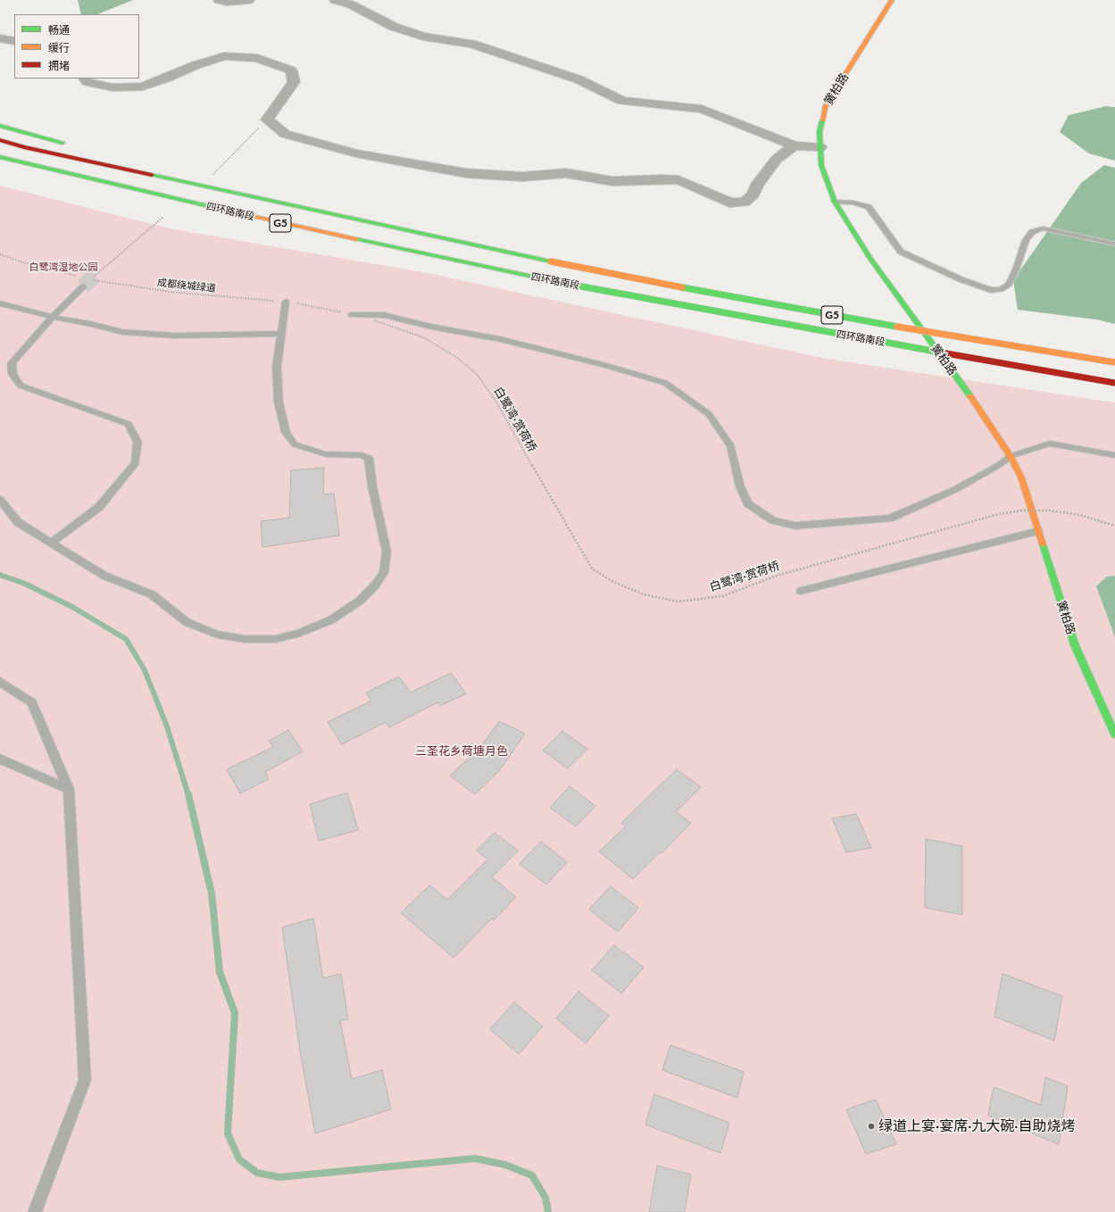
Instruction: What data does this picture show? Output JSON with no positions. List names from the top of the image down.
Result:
{
  "streets": {
    "main road": ["黉柏路", "四环路南段", "G5"],
    "path": ["成都绕城绿道", "白鹭湾·赏荷桥"]
  },
  "crossings": [
    ["成都绕城绿道", "白鹭湾·赏荷桥"]
  ],
  "parks": ["白鹭湾湿地公园", "三圣花乡荷塘月色"],
  "places": ["绿道上宴·宴席·九大碗·自助烧烤"],
  "legend": ["畅通", "缓行", "拥堵"]
}
